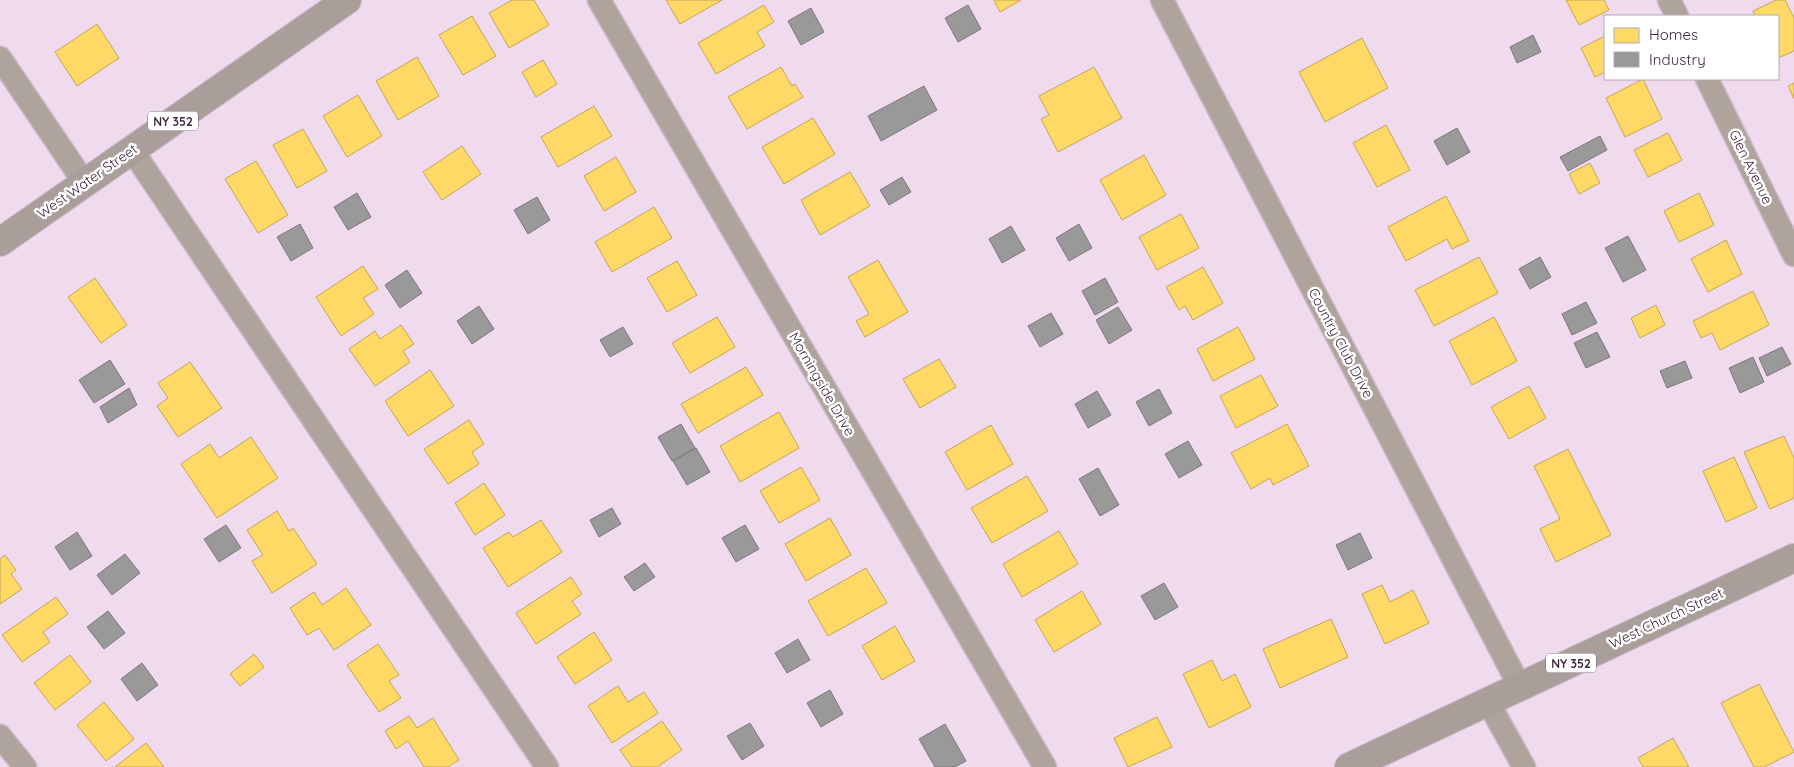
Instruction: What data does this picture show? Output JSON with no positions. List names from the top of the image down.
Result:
{
  "streets": {
    "main road": ["NY 352", "West Water Street", "West Church Street"],
    "street": ["Glen Avenue", "Country Club Drive", "Morningside Drive"]
  },
  "crossings": [
    ["Country Club Drive", "West Church Street"]
  ],
  "legend": ["Homes", "Industry"]
}
